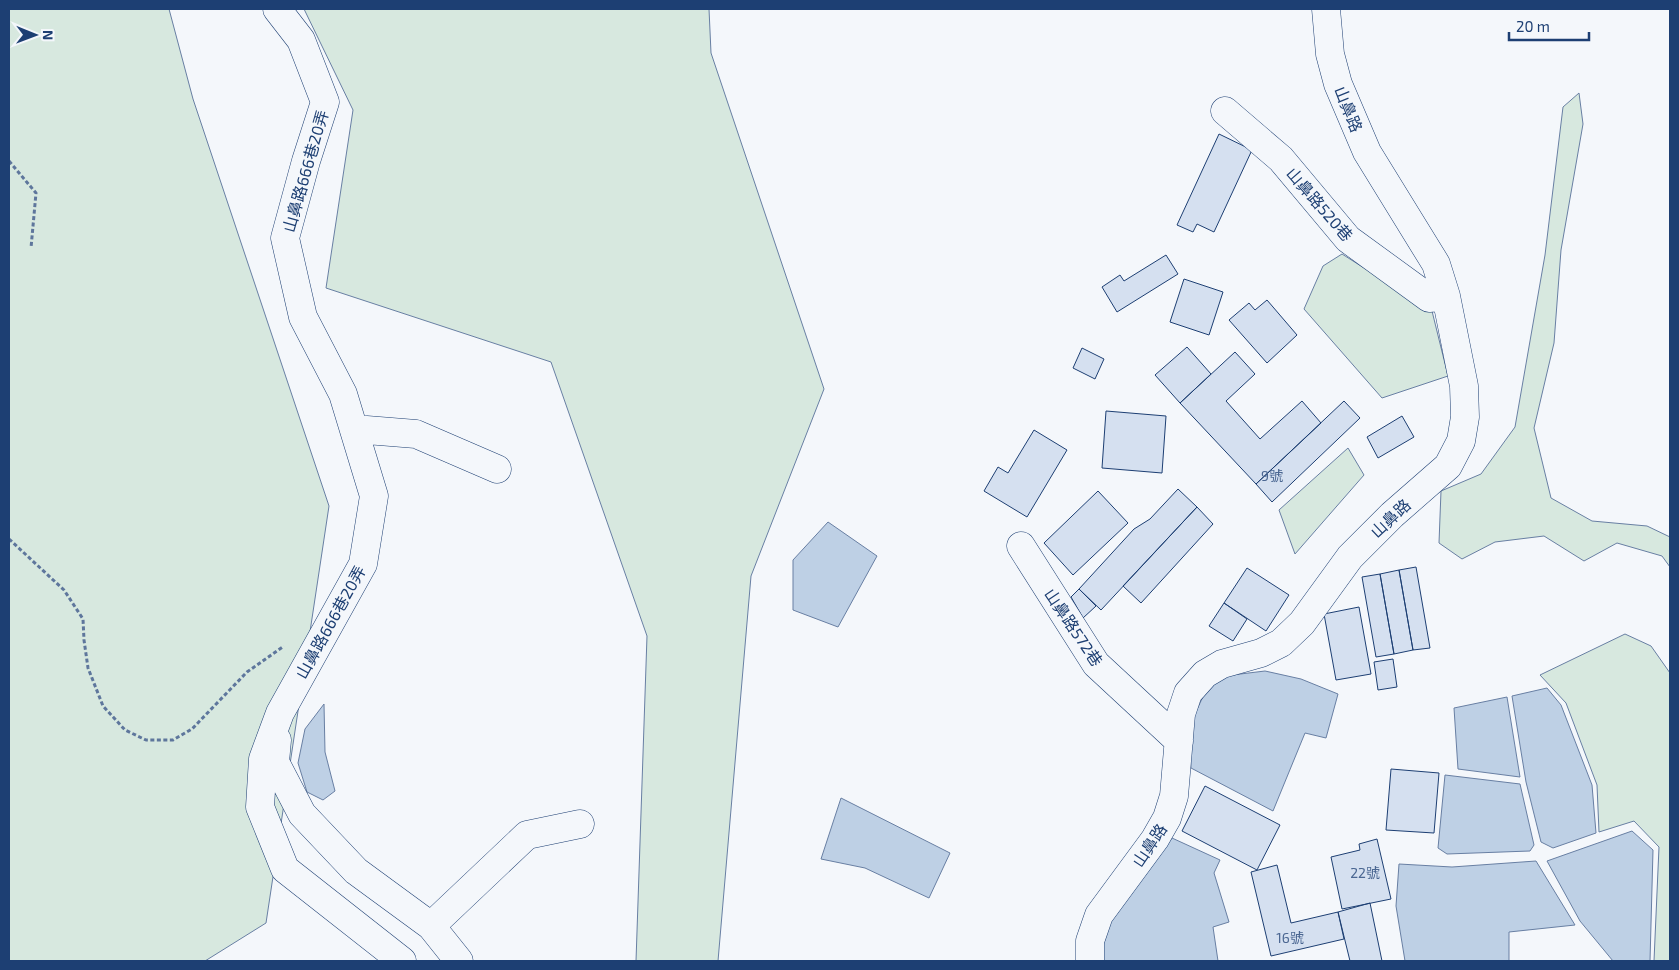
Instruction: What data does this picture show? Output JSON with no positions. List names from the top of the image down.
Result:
{
  "streets": {
    "street": [
      "山鼻路",
      "山鼻路666巷20弄",
      "山鼻路520巷",
      "山鼻路572巷"
    ]
  },
  "crossings": [
    ["山鼻路", "山鼻路520巷"],
    ["山鼻路", "山鼻路572巷"]
  ],
  "house_numbers": ["9號", "22號", "16號"],
  "scale_bar": "20 m",
  "north": "right"
}
